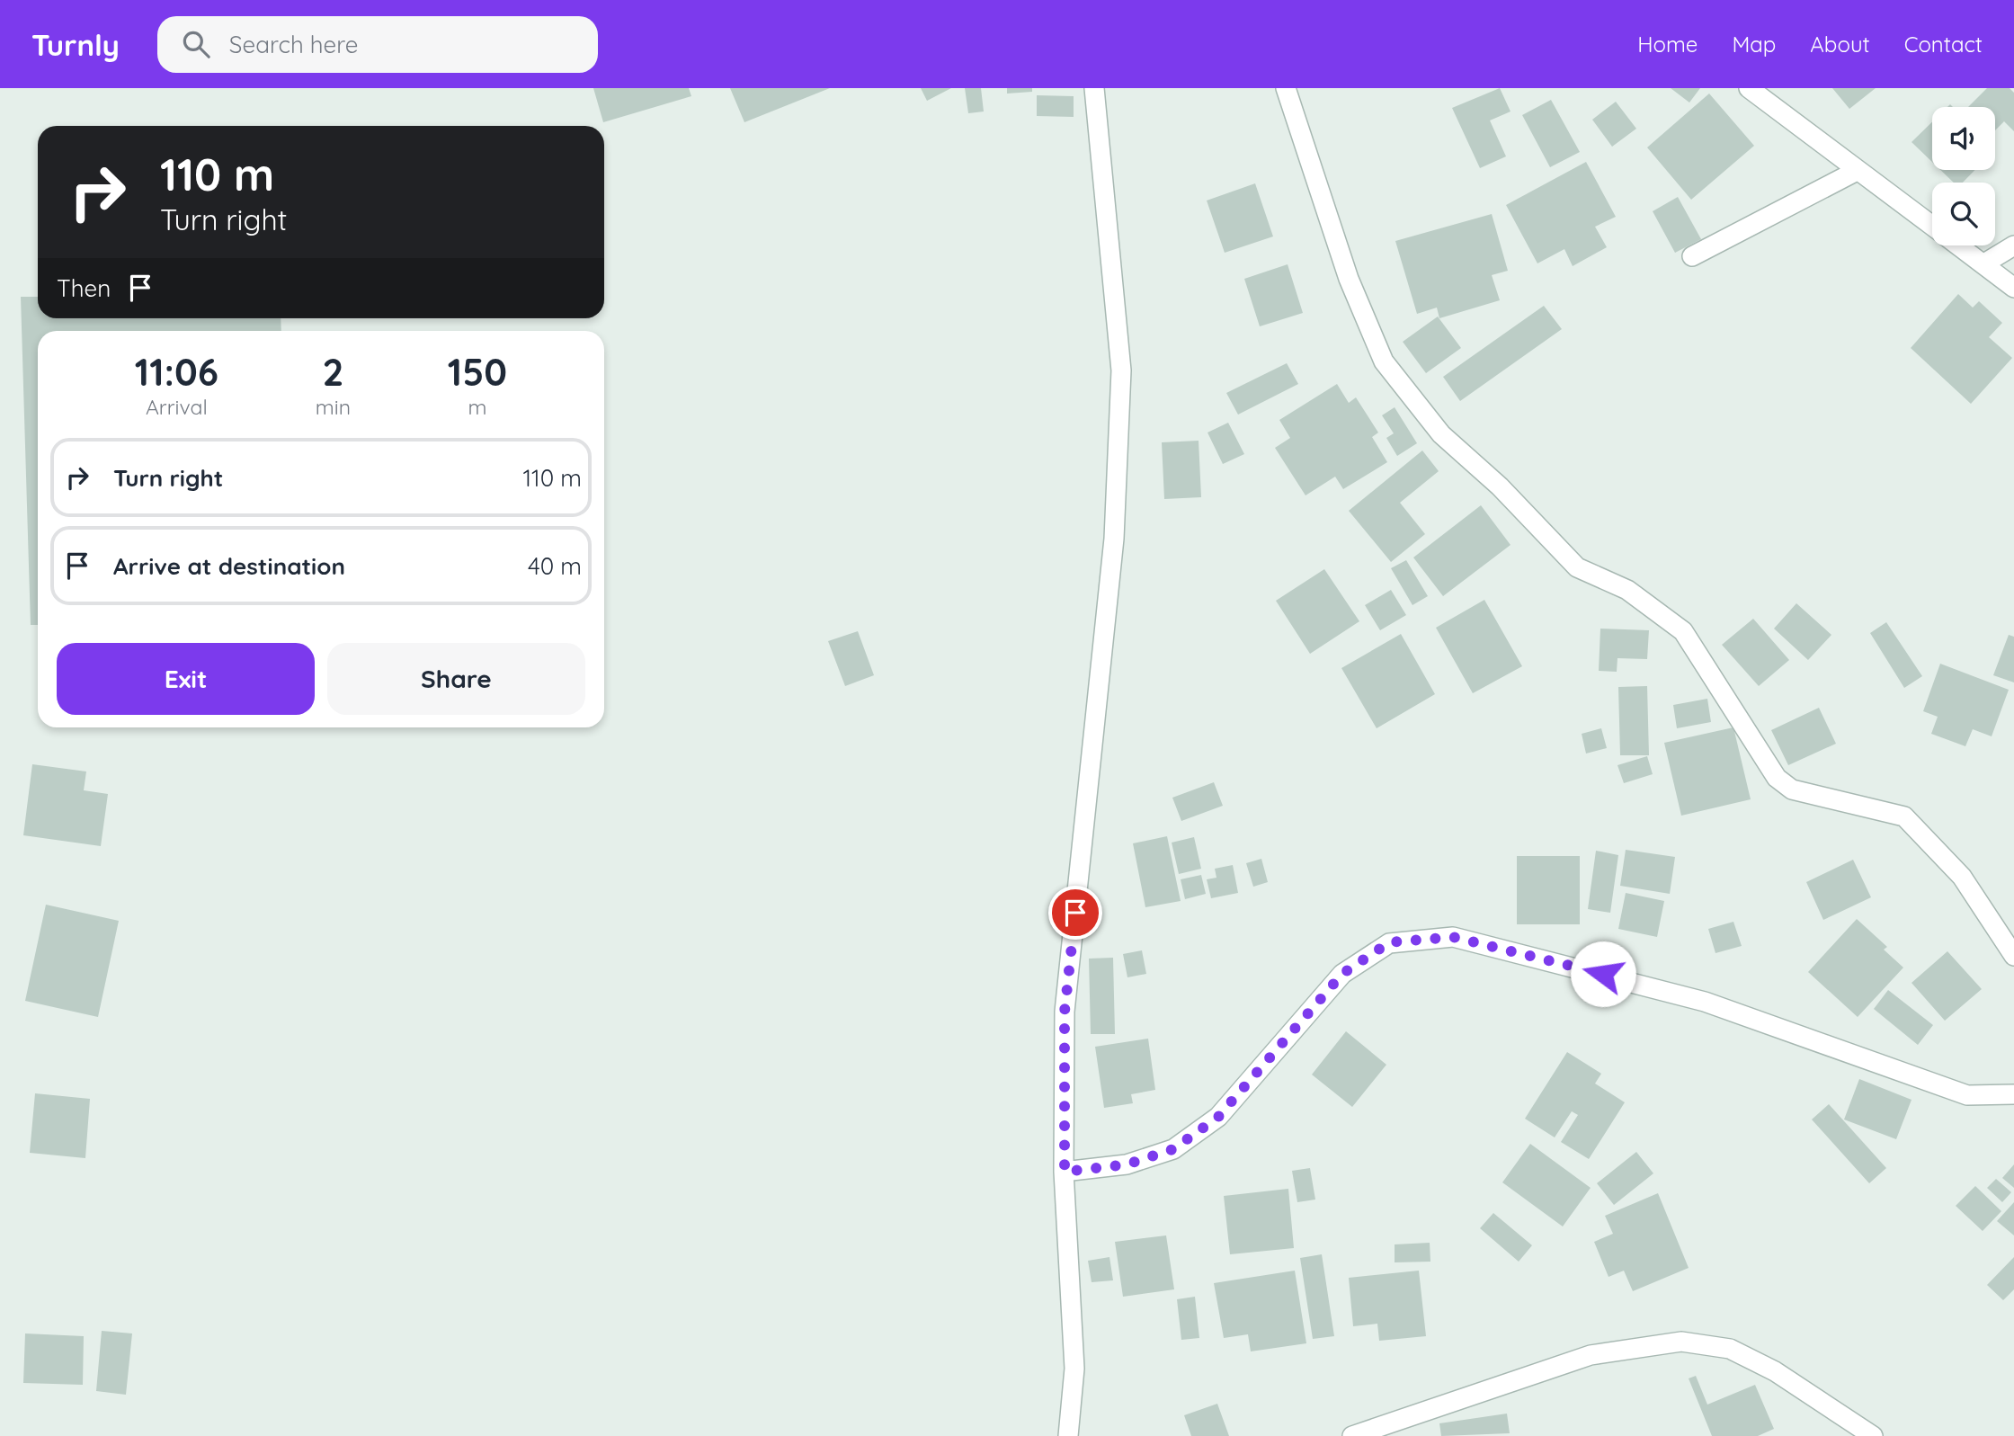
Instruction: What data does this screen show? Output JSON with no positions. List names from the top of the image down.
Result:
{
  "page": {
    "header": "Turnly",
    "search": "Search here",
    "nav": [
      "Home",
      "Map",
      "About",
      "Contact"
    ],
    "turn": ["110 m", "Turn right"],
    "then": "Then",
    "eta": [
      "11:06",
      "Arrival",
      "2",
      "min",
      "150",
      "m"
    ],
    "list": [
      {
        "name": "Turn right",
        "value": "110 m"
      },
      {
        "name": "Arrive at destination",
        "value": "40 m"
      }
    ],
    "buttons": ["Exit", "Share"]
  }
}
